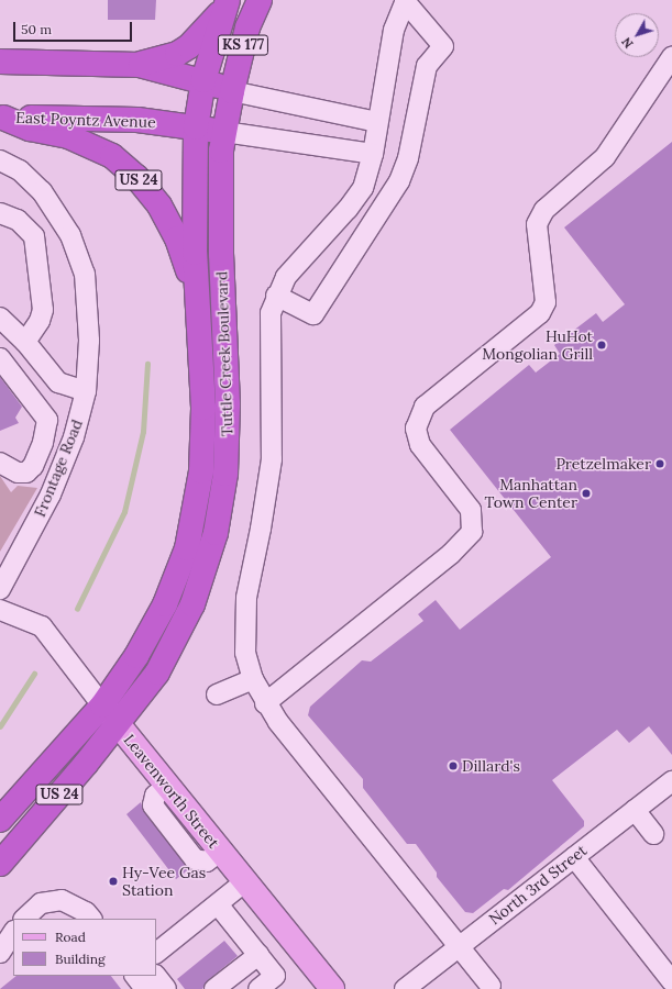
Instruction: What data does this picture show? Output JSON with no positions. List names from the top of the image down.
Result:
{
  "streets": {
    "highway": [
      "KS 177",
      "East Poyntz Avenue",
      "US 24",
      "Tuttle Creek Boulevard"
    ],
    "main road": ["Leavenworth Street"],
    "street": ["Frontage Road", "North 3rd Street"]
  },
  "crossings": [
    ["KS 177", "Tuttle Creek Boulevard"],
    ["East Poyntz Avenue", "US 24"],
    ["East Poyntz Avenue", "Tuttle Creek Boulevard"],
    ["US 24", "Tuttle Creek Boulevard"],
    ["Tuttle Creek Boulevard", "Leavenworth Street"]
  ],
  "places": [
    "HuHot Mongolian Grill",
    "Pretzelmaker",
    "Manhattan Town Center",
    "Dillard's",
    "Hy-Vee Gas Station"
  ],
  "legend": ["Road", "Building"],
  "scale_bar": "50 m",
  "north": "bottom left"
}
